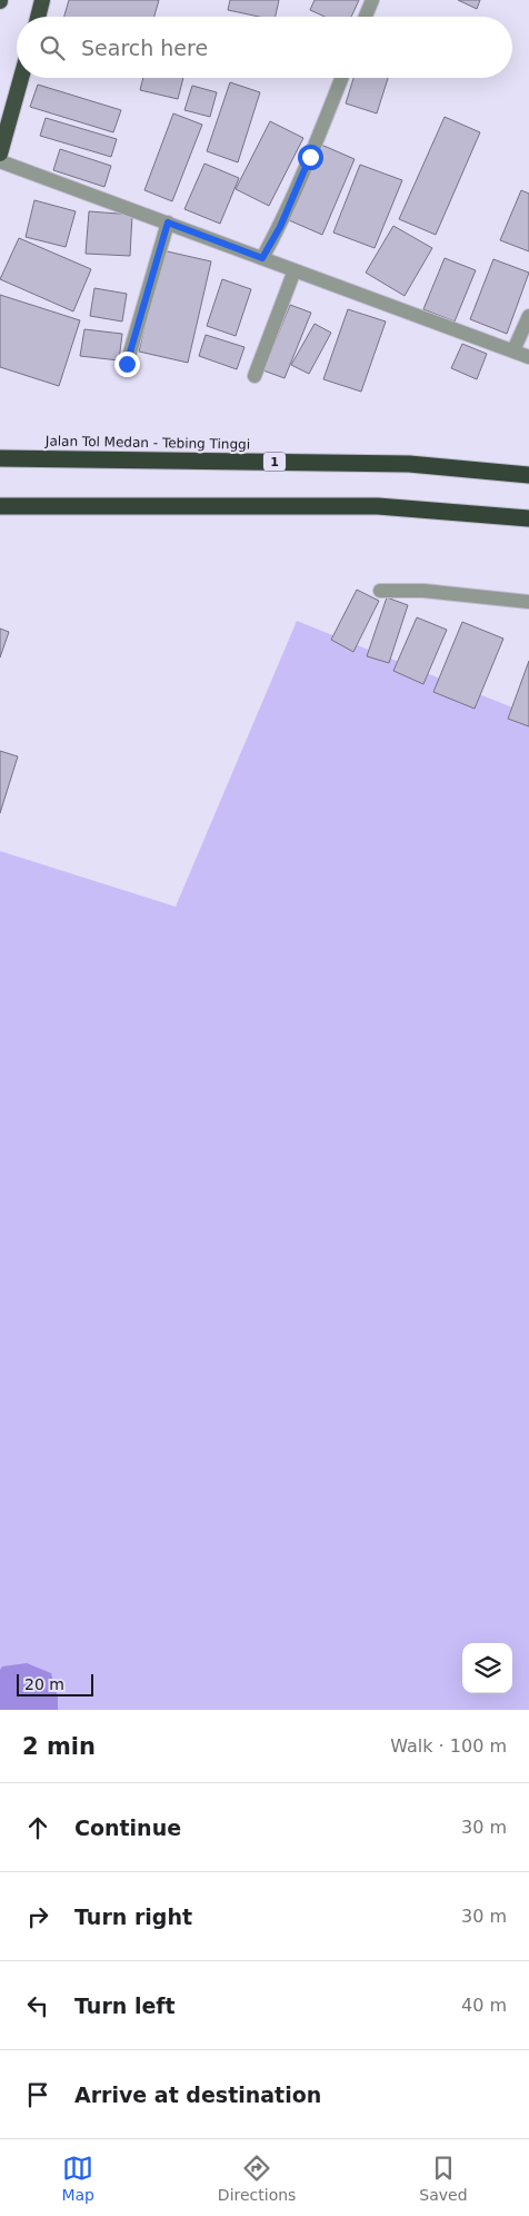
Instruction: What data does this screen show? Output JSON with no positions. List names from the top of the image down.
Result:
{
  "streets": {
    "highway": ["Jalan Tol Medan - Tebing Tinggi", "1"]
  },
  "scale_bar": "20 m",
  "page": {
    "search": "Search here",
    "scale": "20 m",
    "heading": ["2 min", "Walk · 100 m"],
    "list": [
      ["Continue", "30 m"],
      ["Turn right", "30 m"],
      ["Turn left", "40 m"],
      "Arrive at destination"
    ],
    "nav": ["Map", "Directions", "Saved"]
  }
}
